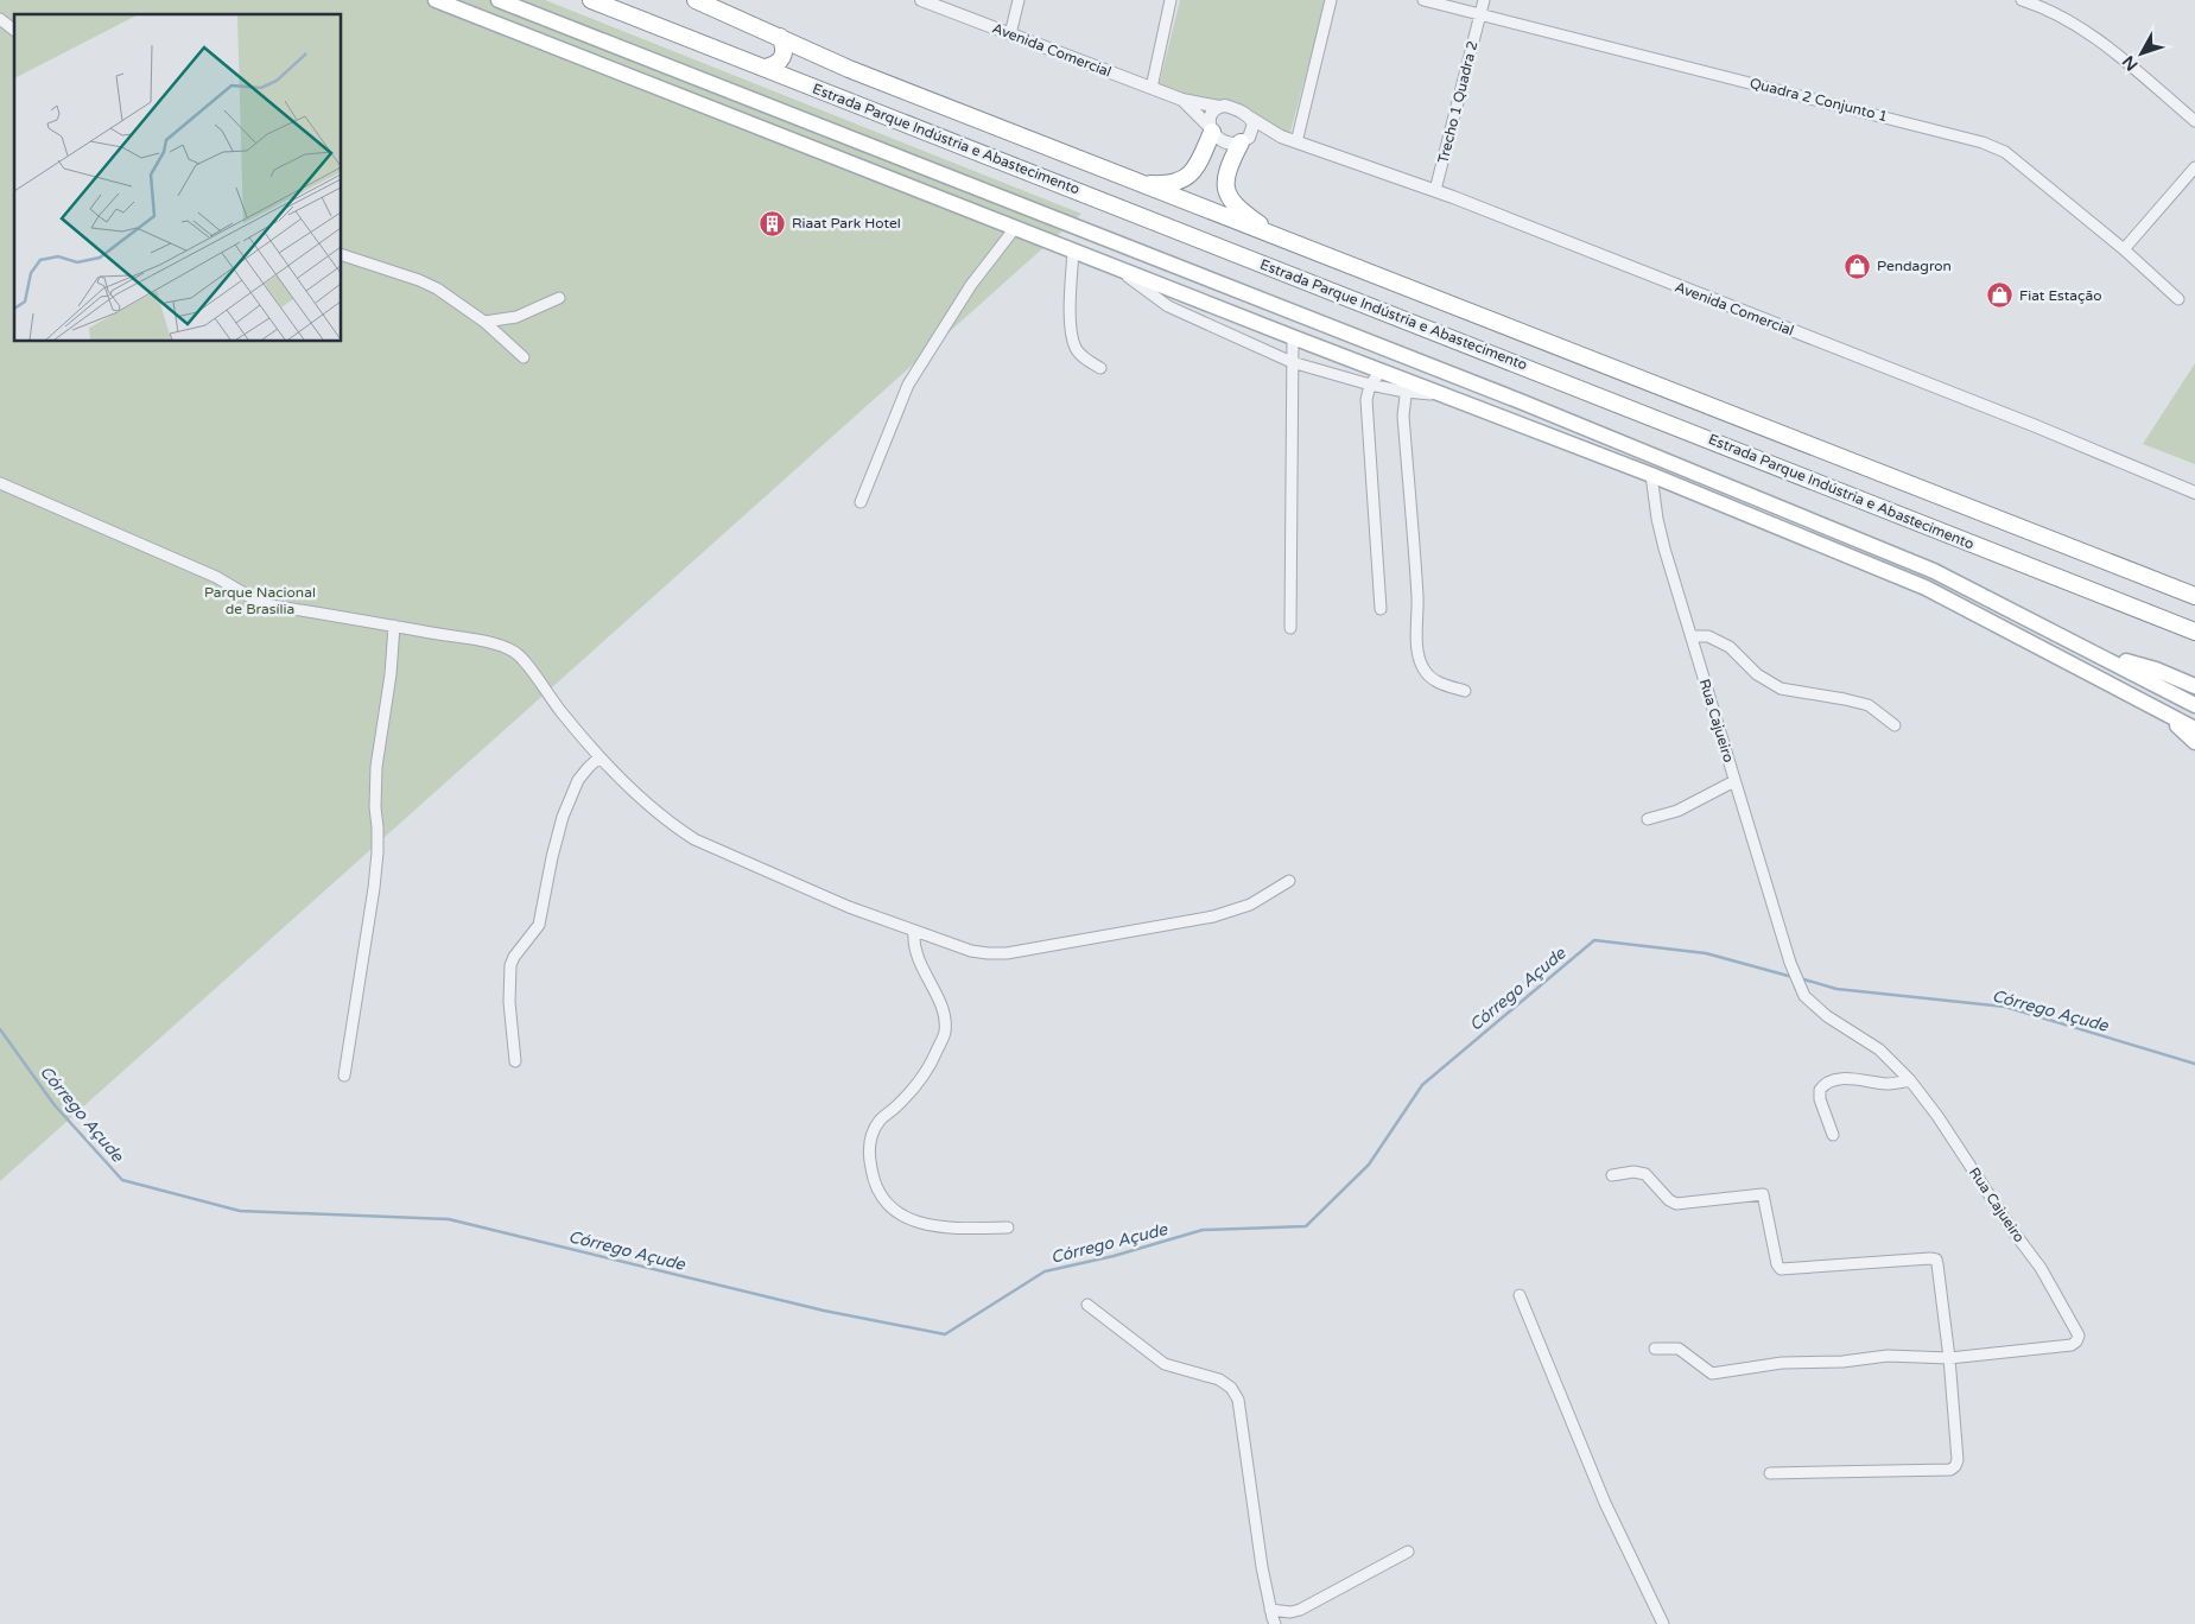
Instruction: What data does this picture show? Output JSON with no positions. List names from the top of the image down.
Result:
{
  "streets": {
    "highway": ["Estrada Parque Indústria e Abastecimento"],
    "street": [
      "Avenida Comercial",
      "Quadra 2 Conjunto 1",
      "Trecho 1 Quadra 2",
      "Rua Cajueiro"
    ]
  },
  "crossings": [
    ["Avenida Comercial", "Trecho 1 Quadra 2"],
    ["Quadra 2 Conjunto 1", "Trecho 1 Quadra 2"]
  ],
  "water": ["Córrego Açude"],
  "parks": ["Parque Nacional de Brasília"],
  "places": {
    "building": ["Riaat Park Hotel"],
    "shop": ["Pendagron", "Fiat Estação"]
  },
  "north": "bottom left"
}
